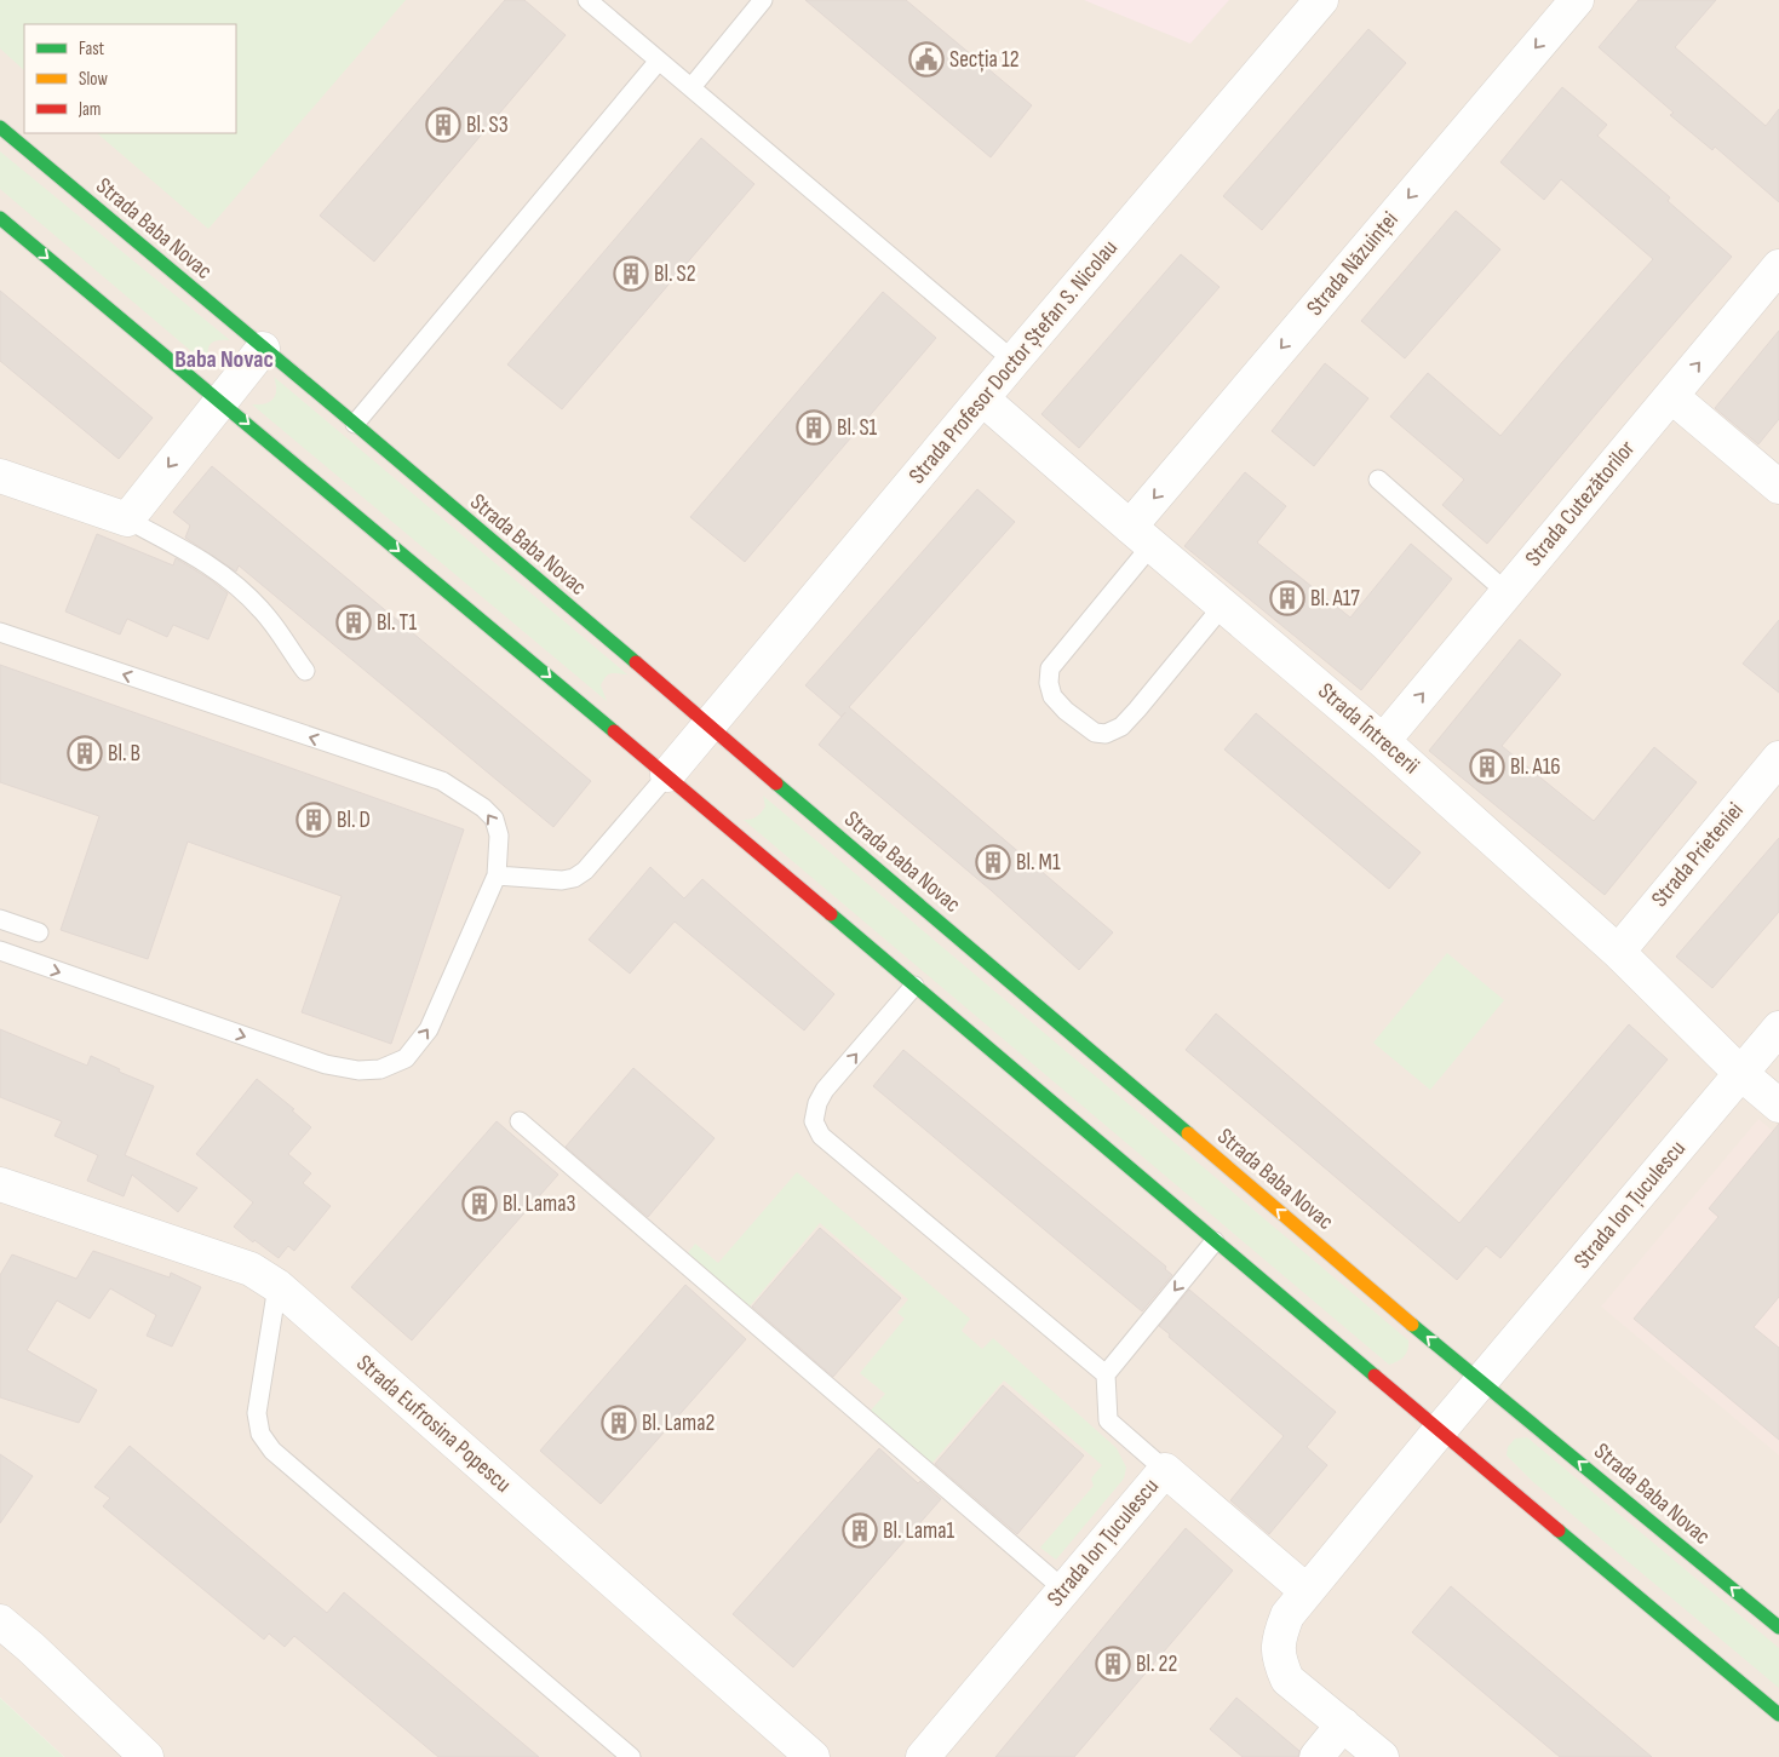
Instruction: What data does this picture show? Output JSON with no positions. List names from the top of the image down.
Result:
{
  "streets": {
    "main road": ["Strada Baba Novac"],
    "street": [
      "Strada Năzuinței",
      "Strada Profesor Doctor Ștefan S. Nicolau",
      "Strada Cutezătorilor",
      "Strada Întrecerii",
      "Strada Prieteniei",
      "Strada Ion Țuculescu",
      "Strada Eufrosina Popescu"
    ]
  },
  "crossings": [
    ["Strada Baba Novac", "Strada Profesor Doctor Ștefan S. Nicolau"],
    ["Strada Baba Novac", "Strada Ion Țuculescu"],
    ["Strada Năzuinței", "Strada Întrecerii"],
    ["Strada Profesor Doctor Ștefan S. Nicolau", "Strada Întrecerii"],
    ["Strada Cutezătorilor", "Strada Întrecerii"],
    ["Strada Întrecerii", "Strada Prieteniei"],
    ["Strada Întrecerii", "Strada Ion Țuculescu"]
  ],
  "one_way": ["Strada Năzuinței", "Strada Cutezătorilor"],
  "districts": ["Baba Novac"],
  "places": {
    "public building": ["Secția 12"],
    "building": [
      "Bl. S3",
      "Bl. S2",
      "Bl. S1",
      "Bl. A17",
      "Bl. T1",
      "Bl. B",
      "Bl. A16",
      "Bl. D",
      "Bl. M1",
      "Bl. Lama3",
      "Bl. Lama2",
      "Bl. Lama1",
      "Bl. 22"
    ]
  },
  "legend": ["Fast", "Slow", "Jam"]
}
